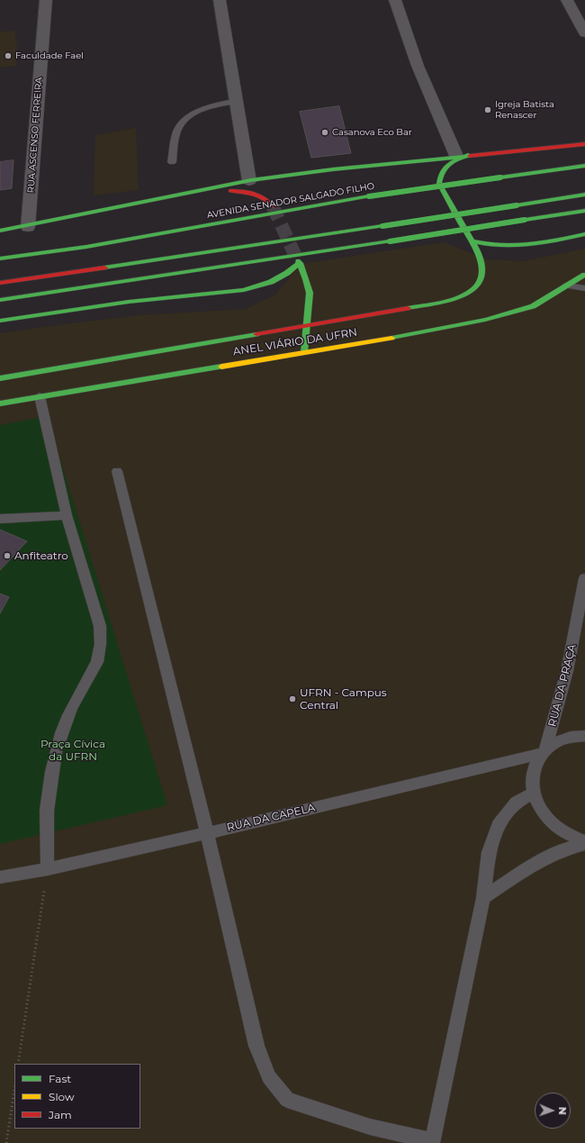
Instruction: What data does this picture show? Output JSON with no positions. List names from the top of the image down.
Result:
{
  "streets": {
    "main road": ["AVENIDA SENADOR SALGADO FILHO", "ANEL VIÁRIO DA UFRN"],
    "street": ["RUA ASCENSO FERREIRA"],
    "lane": ["RUA DA PRAÇA", "RUA DA CAPELA"]
  },
  "crossings": [
    ["RUA DA PRAÇA", "RUA DA CAPELA"]
  ],
  "parks": ["Praça Cívica da UFRN"],
  "places": [
    "Faculdade Fael",
    "Igreja Batista Renascer",
    "Casanova Eco Bar",
    "Anfiteatro",
    "UFRN - Campus Central"
  ],
  "legend": ["Fast", "Slow", "Jam"],
  "north": "right"
}
